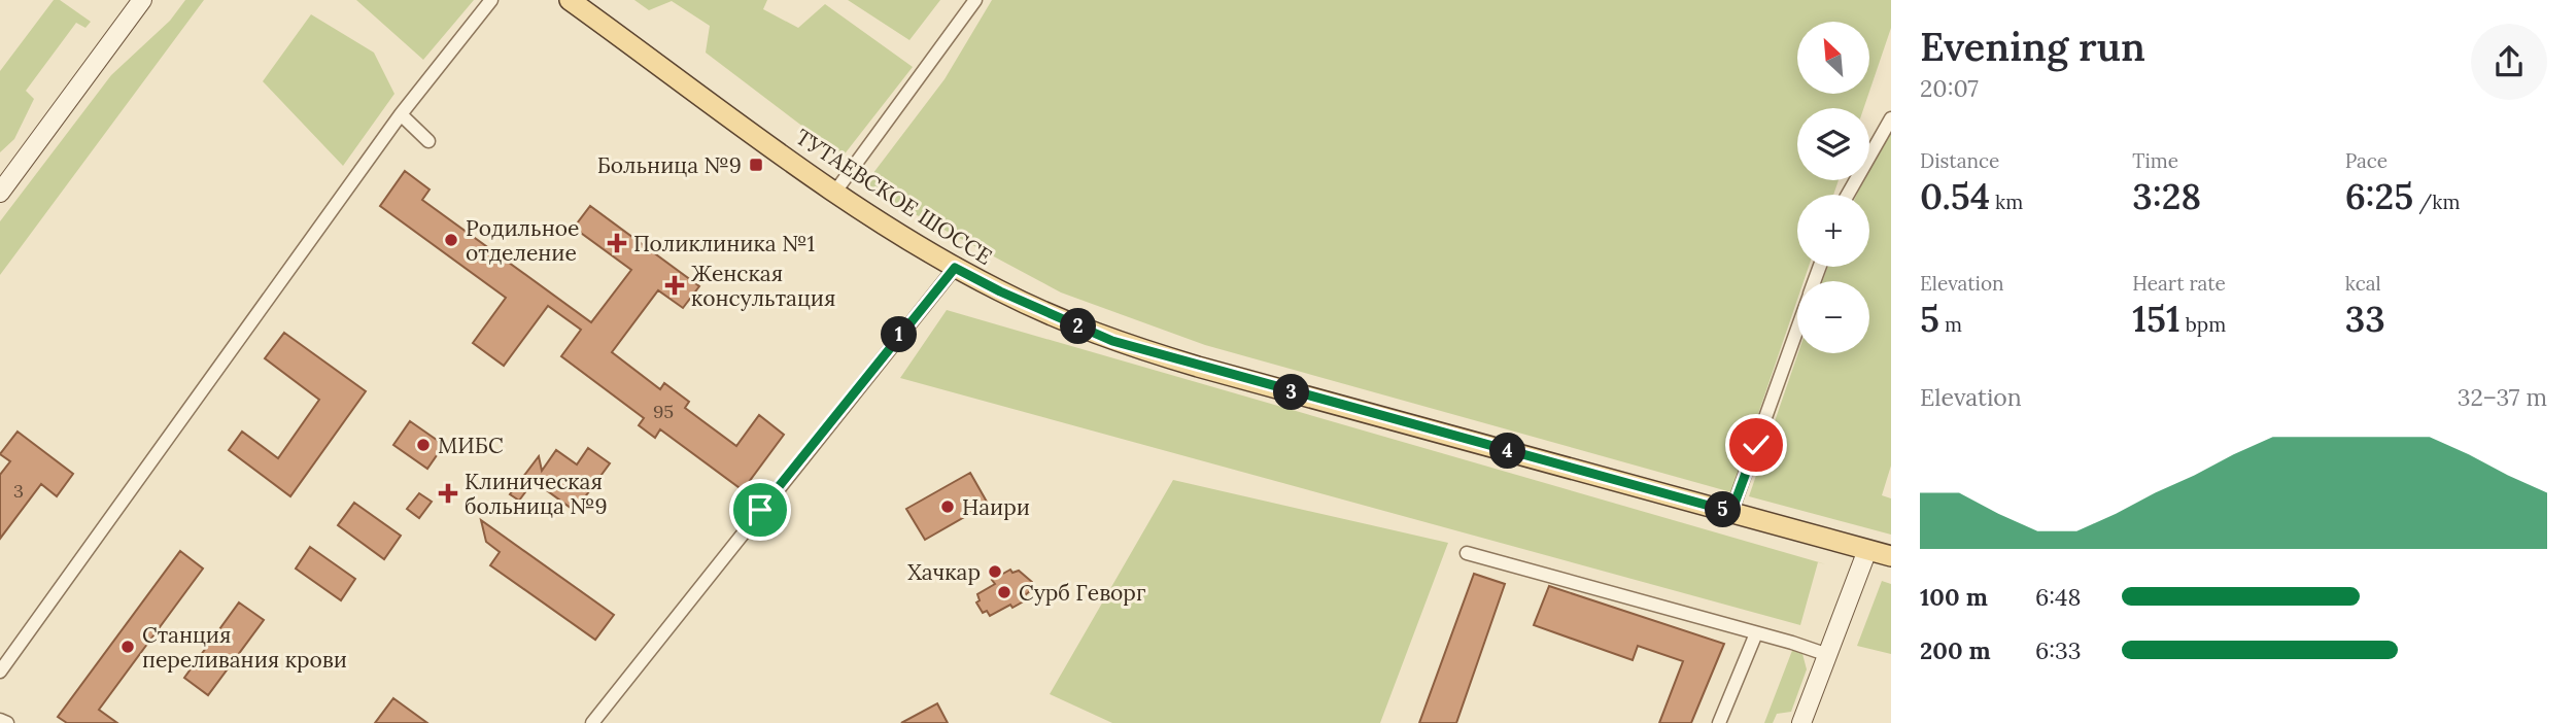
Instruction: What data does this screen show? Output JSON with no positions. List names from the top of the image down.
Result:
{
  "streets": {
    "main road": ["ТУТАЕВСКОЕ ШОССЕ"]
  },
  "places": {
    "transit": ["Больница №9"],
    "other": [
      "Родильное отделение",
      "МИБС",
      "Наири",
      "Хачкар",
      "Сурб Геворг",
      "Станция переливания крови"
    ],
    "health": ["Поликлиника №1", "Женская консультация", "Клиническая больница №9"]
  },
  "house_numbers": ["95", "3"],
  "north": "top left",
  "page": {
    "heading": ["Evening run", "20:07"],
    "map_buttons": ["+", "−"],
    "stats": [
      ["Distance", "0.54 km"],
      ["Time", "3:28"],
      ["Pace", "6:25 /km"],
      ["Elevation", "5 m"],
      ["Heart rate", "151 bpm"],
      ["kcal", "33"]
    ],
    "pins": [
      "2",
      "1",
      "3",
      "4",
      "5"
    ],
    "chart": ["Elevation", "32–37 m"],
    "list": [
      {
        "name": "100 m",
        "note": "6:48"
      },
      {
        "name": "200 m",
        "note": "6:33"
      }
    ]
  }
}
